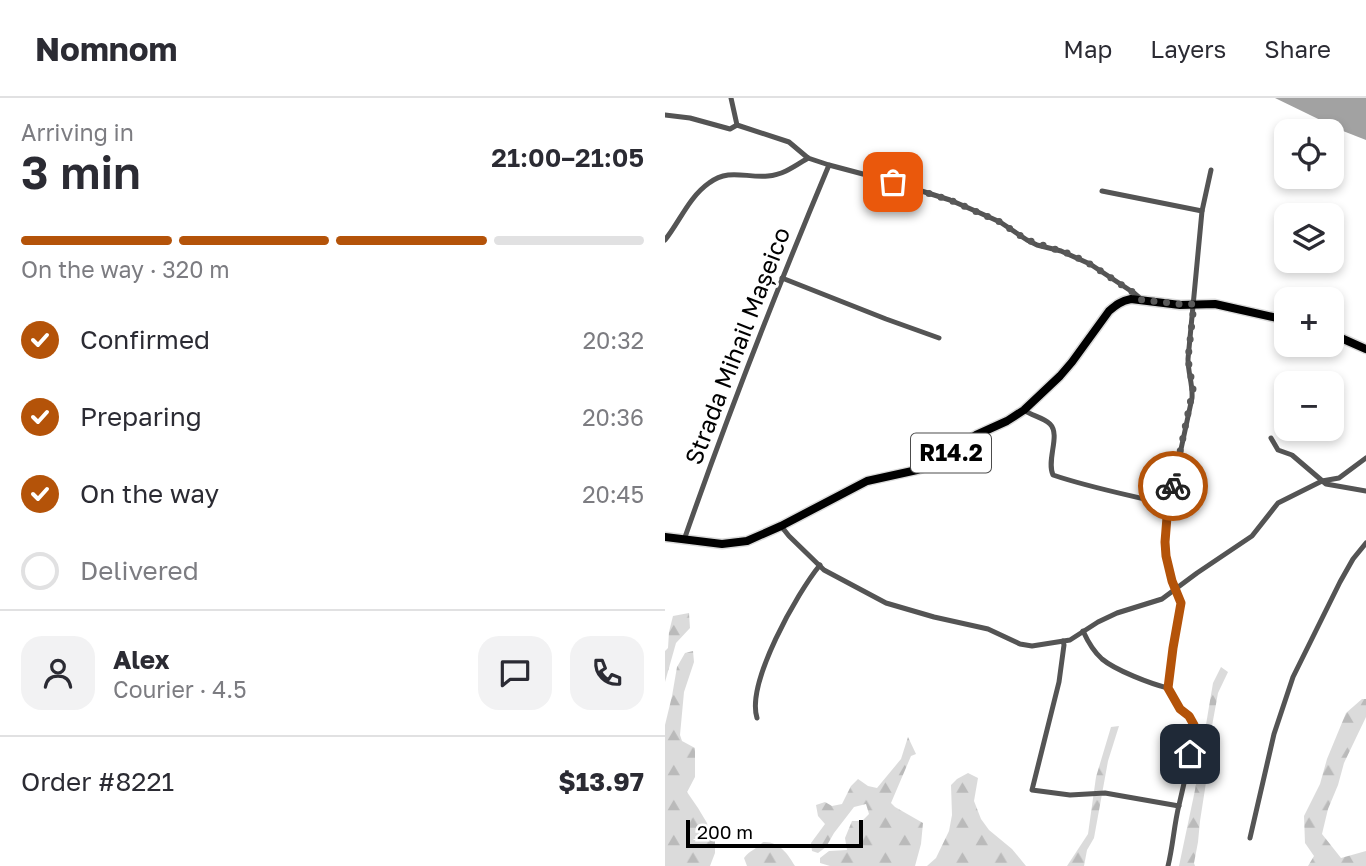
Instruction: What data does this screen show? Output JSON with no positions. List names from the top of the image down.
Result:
{
  "streets": {
    "main road": ["R14.2"],
    "street": ["Strada Mihail Mașeico"]
  },
  "crossings": [
    ["Strada Mihail Mașeico", "R14.2"]
  ],
  "scale_bar": "200 m",
  "page": {
    "header": "Nomnom",
    "nav": ["Map", "Layers", "Share"],
    "heading": ["3 min", "Arriving in", "21:00–21:05"],
    "panel": [
      "Alex",
      "Courier · 4.5",
      "Order #8221",
      "$13.97"
    ],
    "map_buttons": ["+", "−"],
    "bar": "On the way · 320 m",
    "list": [
      ["Confirmed", "20:32"],
      ["Preparing", "20:36"],
      ["On the way", "20:45"],
      "Delivered"
    ],
    "scale": "200 m"
  }
}
